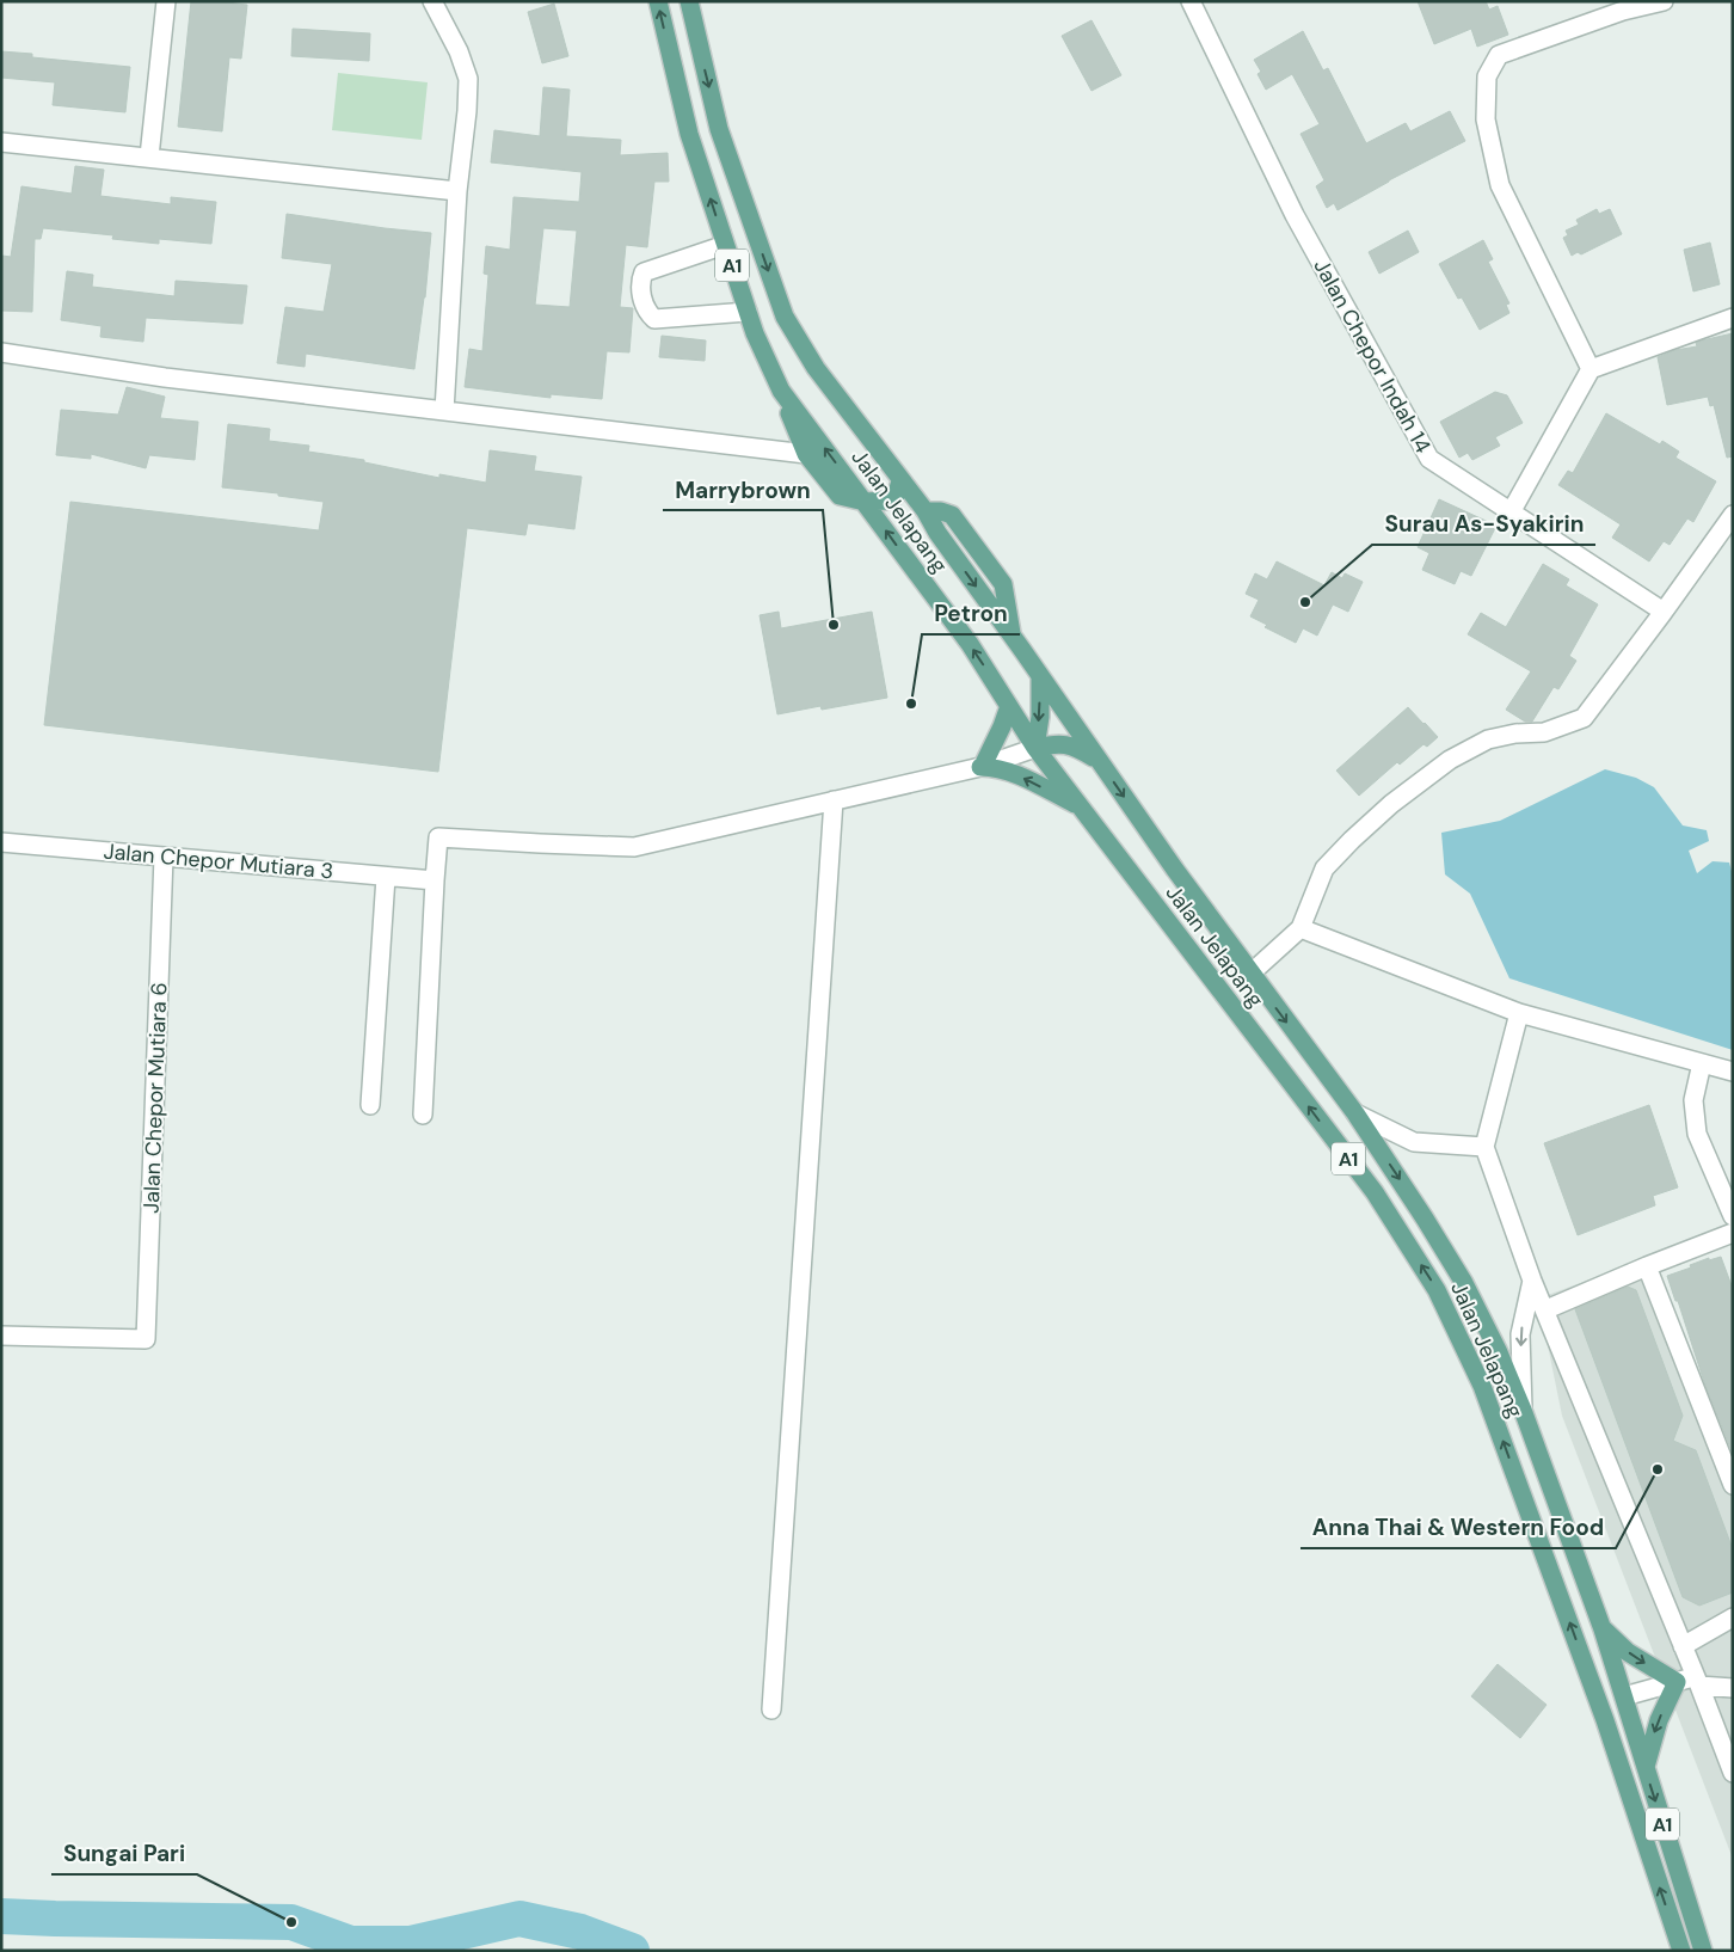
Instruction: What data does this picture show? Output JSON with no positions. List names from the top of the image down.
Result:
{
  "streets": {
    "main road": ["A1", "Jalan Jelapang"],
    "street": ["Jalan Chepor Indah 14", "Jalan Chepor Mutiara 3", "Jalan Chepor Mutiara 6"]
  },
  "crossings": [
    ["Jalan Chepor Mutiara 3", "Jalan Chepor Mutiara 6"]
  ],
  "places": [
    "Surau As-Syakirin",
    "Marrybrown",
    "Petron",
    "Anna Thai & Western Food",
    "Sungai Pari"
  ]
}
